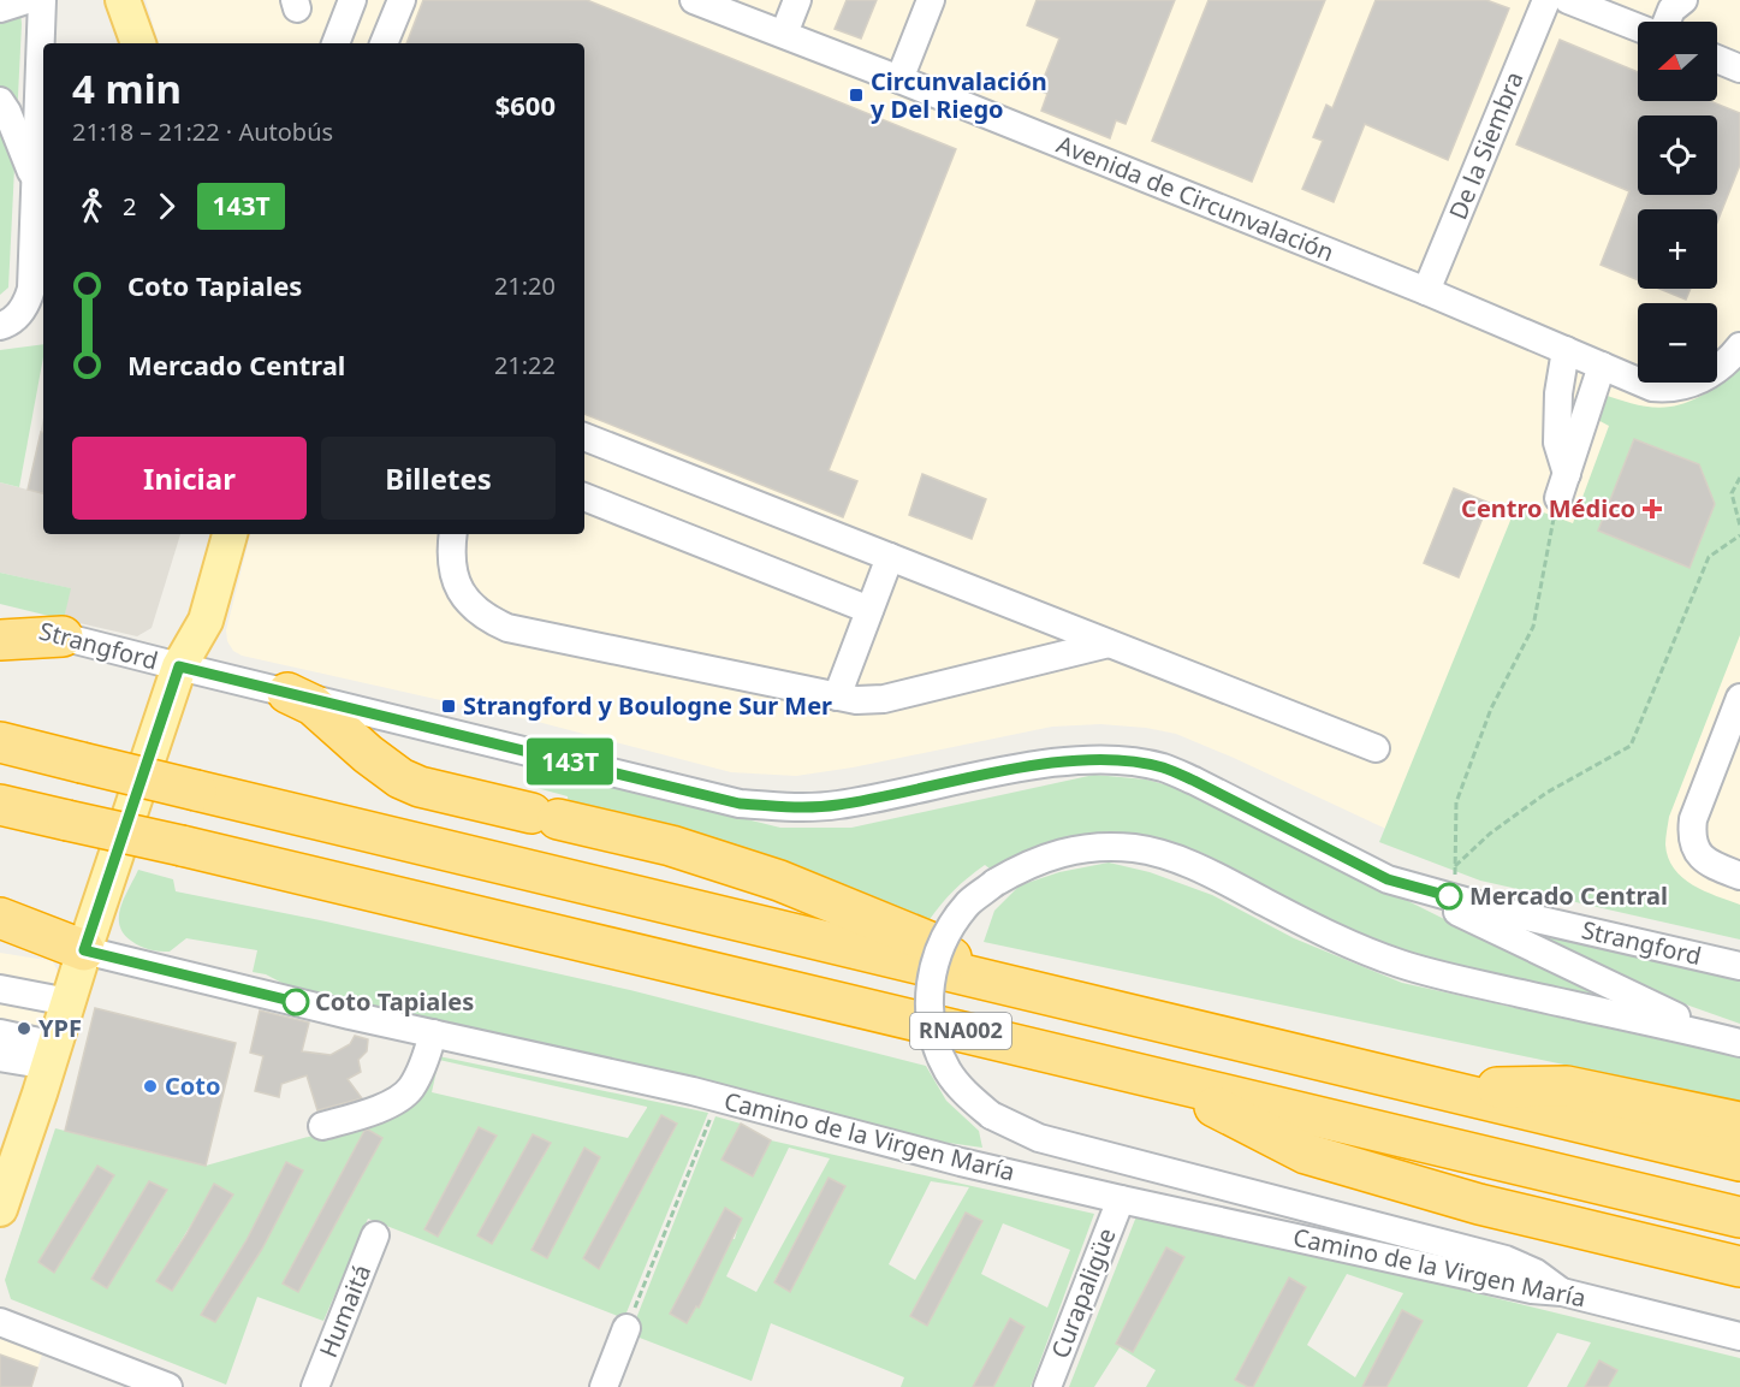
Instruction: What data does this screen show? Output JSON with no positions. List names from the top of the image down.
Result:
{
  "streets": {
    "highway": ["RNA002"],
    "street": [
      "De la Siembra",
      "Avenida de Circunvalación",
      "Strangford",
      "Camino de la Virgen María",
      "Curapaligüe",
      "Humaitá"
    ]
  },
  "crossings": [
    ["De la Siembra", "Avenida de Circunvalación"],
    ["Camino de la Virgen María", "Curapaligüe"]
  ],
  "places": {
    "transit": ["Circunvalación y Del Riego", "Strangford y Boulogne Sur Mer"],
    "health": ["Centro Médico"],
    "other": [
      "Mercado Central",
      "Coto Tapiales",
      "YPF",
      "Coto"
    ]
  },
  "lines": ["bus line 143T"],
  "north": "left",
  "page": {
    "on_map": "143T",
    "map_buttons": ["+", "−"],
    "heading": ["4 min", "21:18 – 21:22 · Autobús", "$600"],
    "legs": ["2", "143T"],
    "list": [
      {
        "name": "Coto Tapiales",
        "value": "21:20"
      },
      {
        "name": "Mercado Central",
        "value": "21:22"
      }
    ],
    "buttons": ["Iniciar", "Billetes"]
  }
}
